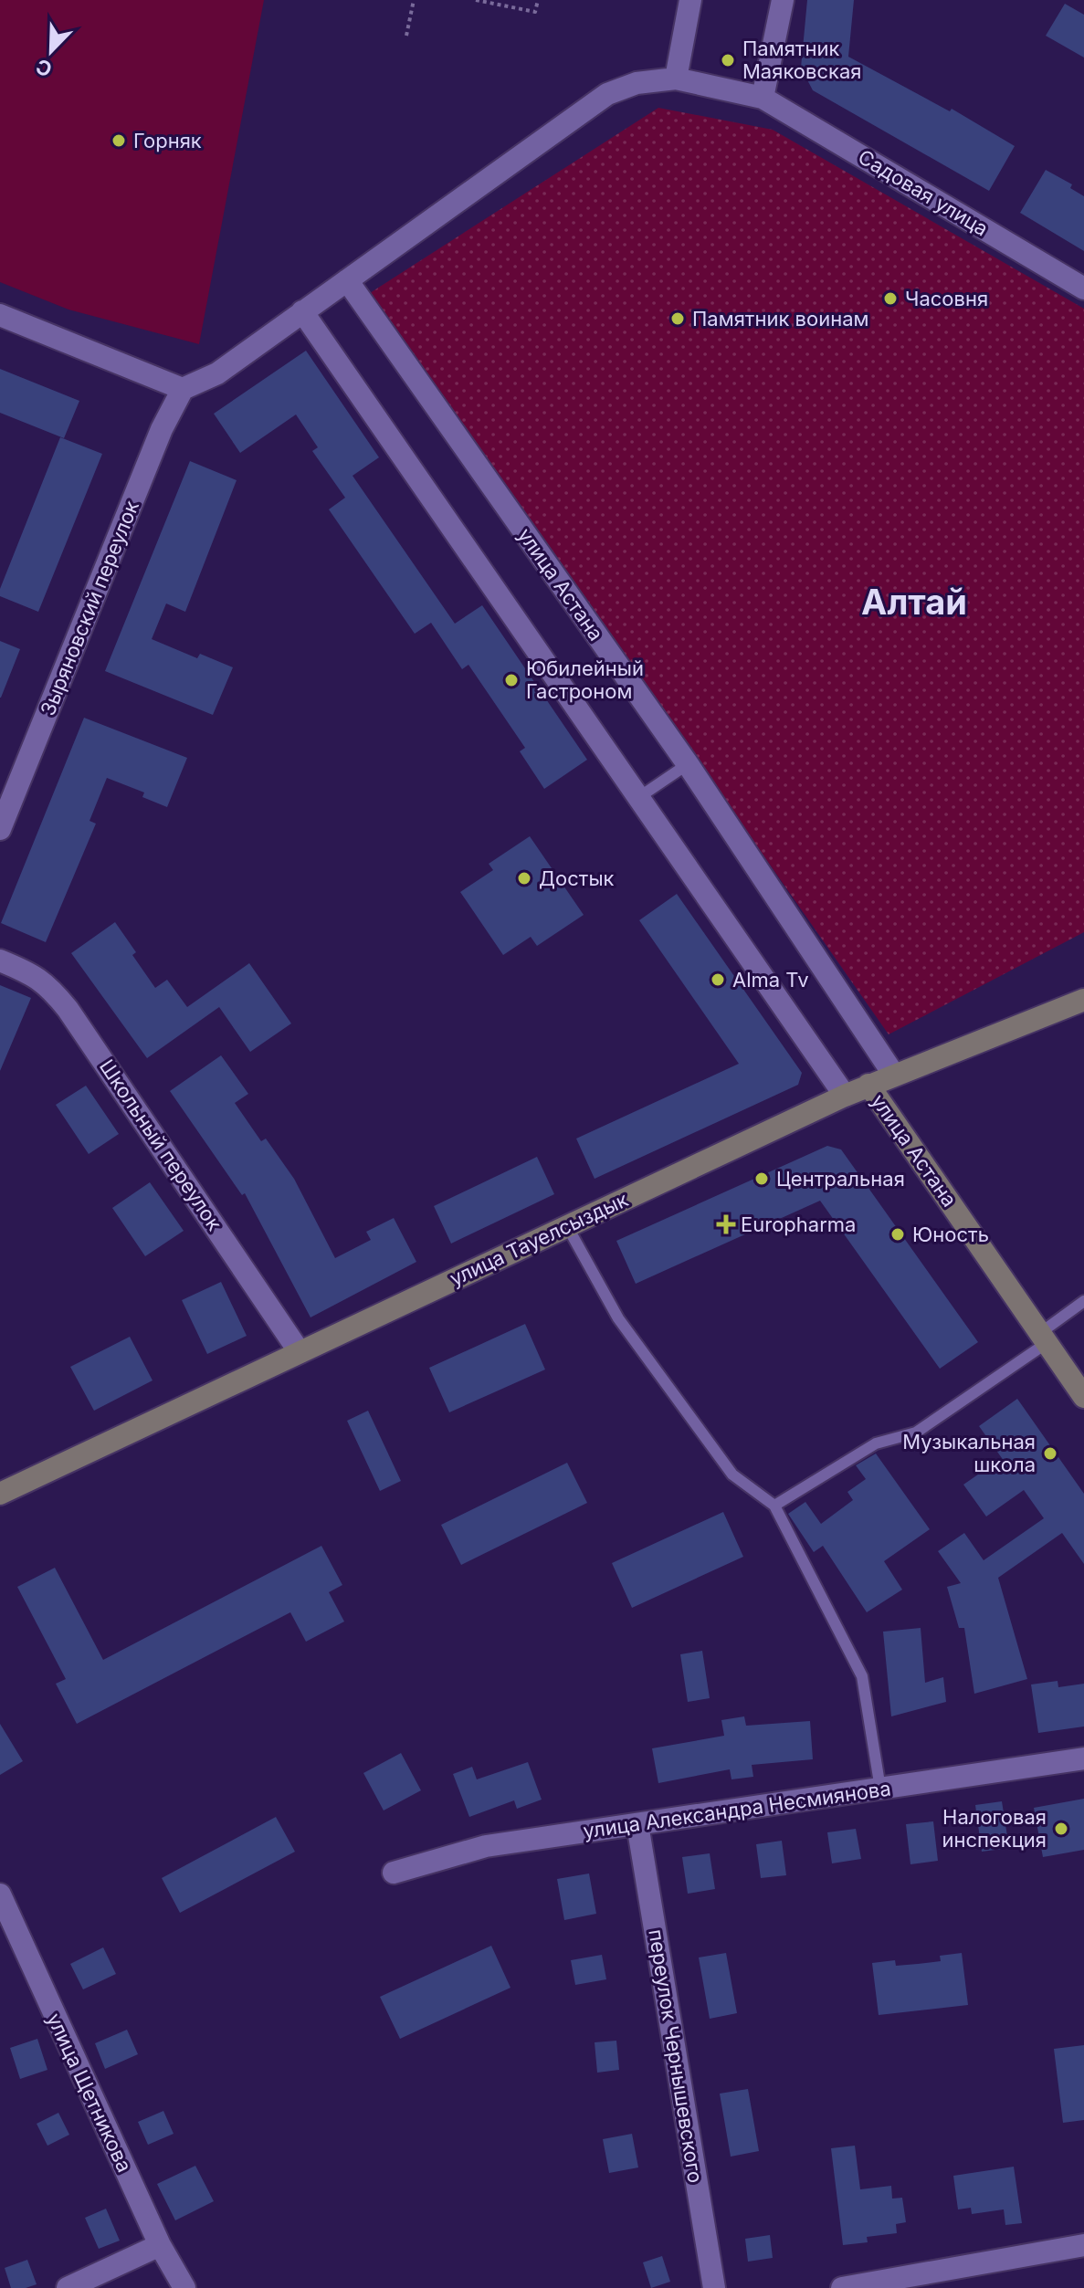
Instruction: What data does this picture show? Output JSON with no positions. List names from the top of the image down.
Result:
{
  "streets": {
    "street": [
      "Садовая улица",
      "улица Астана",
      "Зыряновский переулок",
      "Школьный переулок",
      "улица Тауелсыздык",
      "улица Александра Несмиянова",
      "переулок Чернышевского",
      "улица Щетникова"
    ]
  },
  "crossings": [
    ["Садовая улица", "улица Астана"],
    ["Садовая улица", "Зыряновский переулок"],
    ["улица Астана", "улица Тауелсыздык"],
    ["Школьный переулок", "улица Тауелсыздык"],
    ["улица Александра Несмиянова", "переулок Чернышевского"]
  ],
  "districts": ["Алтай"],
  "places": {
    "other": [
      "Памятник Маяковская",
      "Горняк",
      "Часовня",
      "Памятник воинам",
      "Юбилейный Гастроном",
      "Достык",
      "Alma Tv",
      "Центральная",
      "Юность",
      "Музыкальная школа",
      "Налоговая инспекция"
    ],
    "health": ["Europharma"]
  },
  "north": "bottom left"
}
